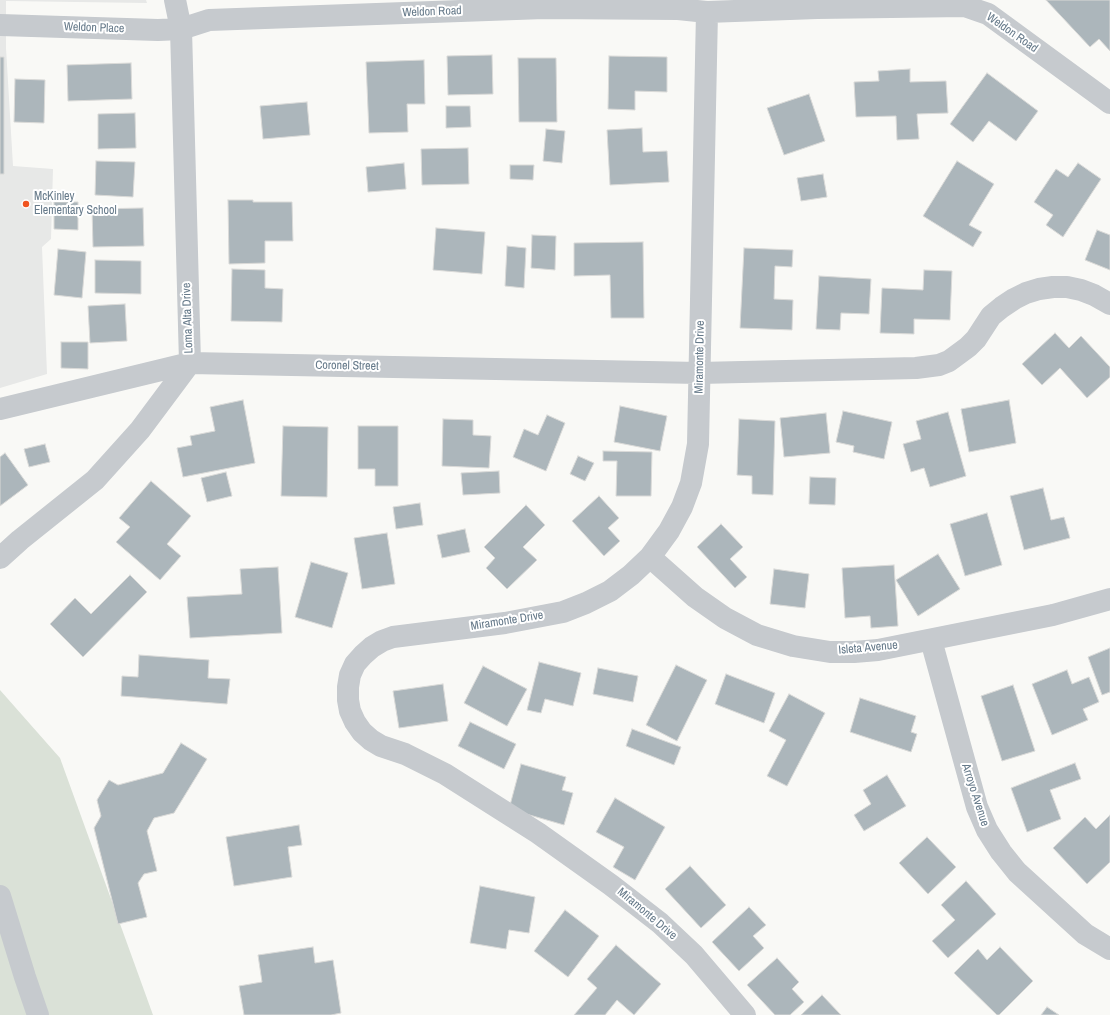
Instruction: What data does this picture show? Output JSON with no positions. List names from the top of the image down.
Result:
{
  "streets": {
    "street": [
      "Weldon Road",
      "Weldon Place",
      "Loma Alta Drive",
      "Miramonte Drive",
      "Coronel Street",
      "Isleta Avenue",
      "Arroyo Avenue"
    ]
  },
  "crossings": [
    ["Weldon Road", "Weldon Place"],
    ["Weldon Road", "Loma Alta Drive"],
    ["Weldon Road", "Miramonte Drive"],
    ["Weldon Place", "Loma Alta Drive"],
    ["Loma Alta Drive", "Coronel Street"],
    ["Miramonte Drive", "Coronel Street"],
    ["Miramonte Drive", "Isleta Avenue"],
    ["Isleta Avenue", "Arroyo Avenue"]
  ],
  "places": ["McKinley Elementary School"]
}
